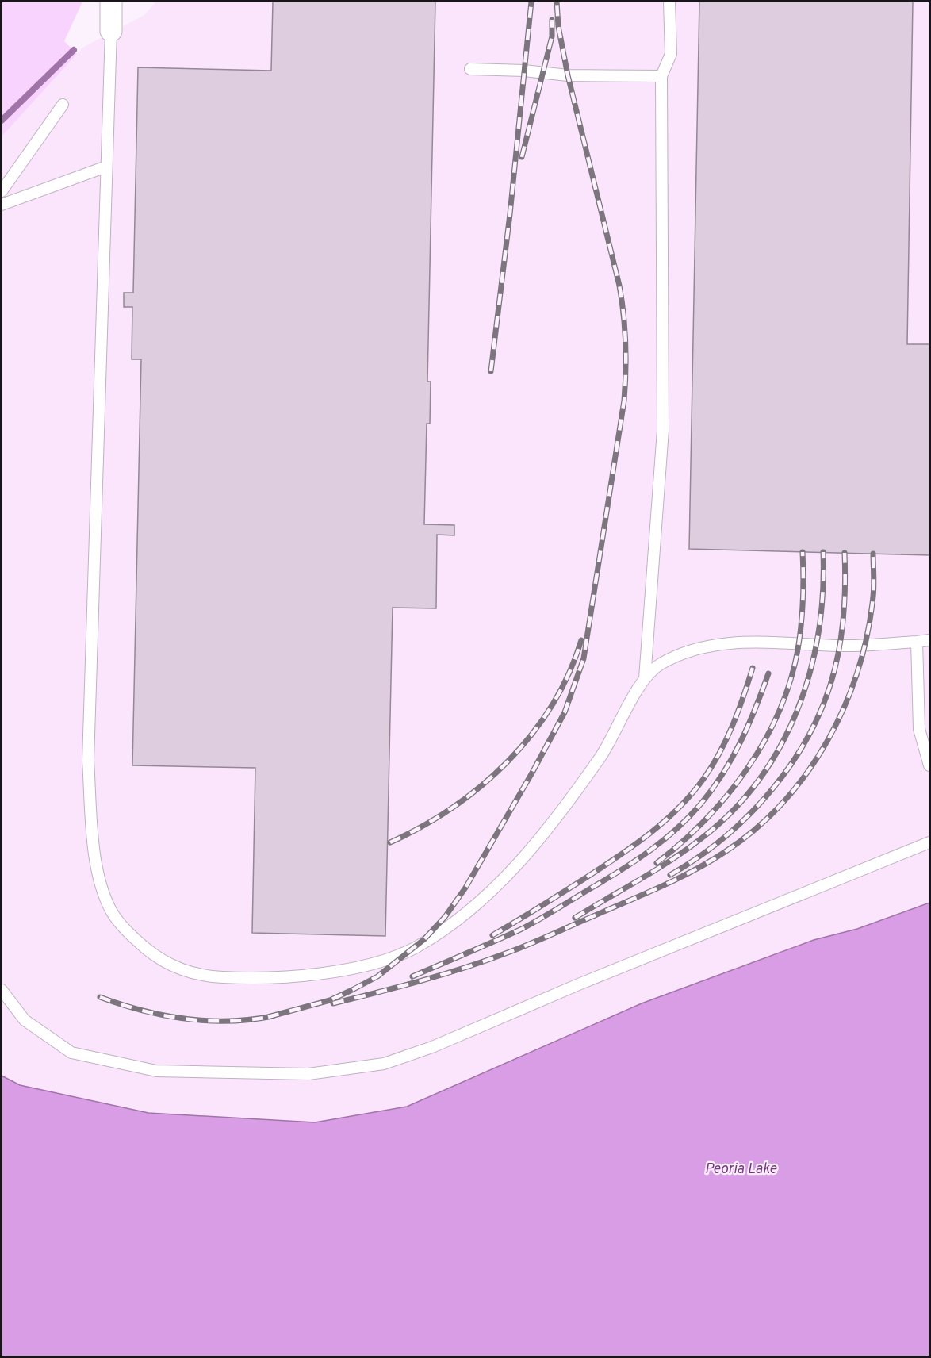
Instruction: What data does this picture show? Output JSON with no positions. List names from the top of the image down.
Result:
{
  "water": ["Peoria Lake"]
}
